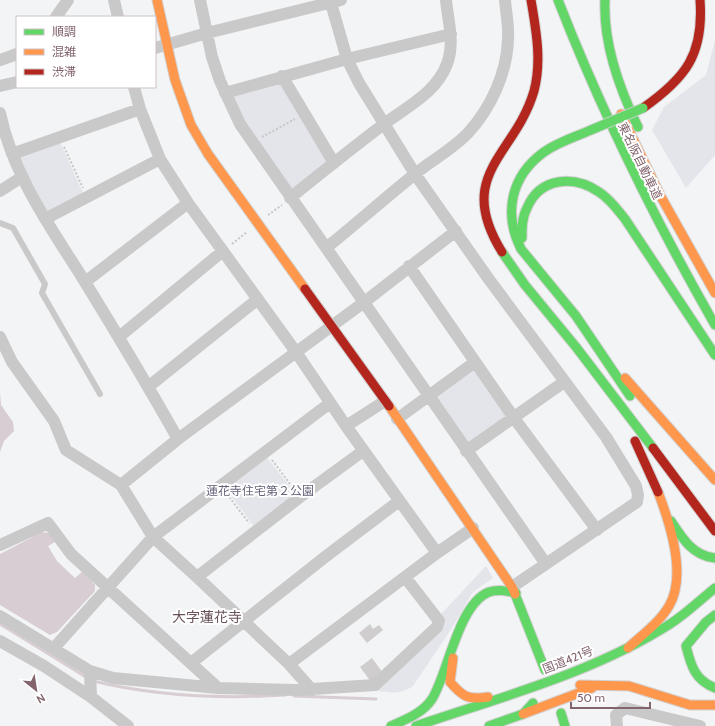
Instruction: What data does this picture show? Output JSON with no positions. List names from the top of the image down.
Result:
{
  "streets": {
    "main road": ["東名阪自動車道", "国道421号"]
  },
  "districts": ["大字蓮花寺"],
  "parks": ["蓮花寺住宅第２公園"],
  "legend": ["順調", "混雑", "渋滞"],
  "scale_bar": "50 m",
  "north": "bottom right"
}
